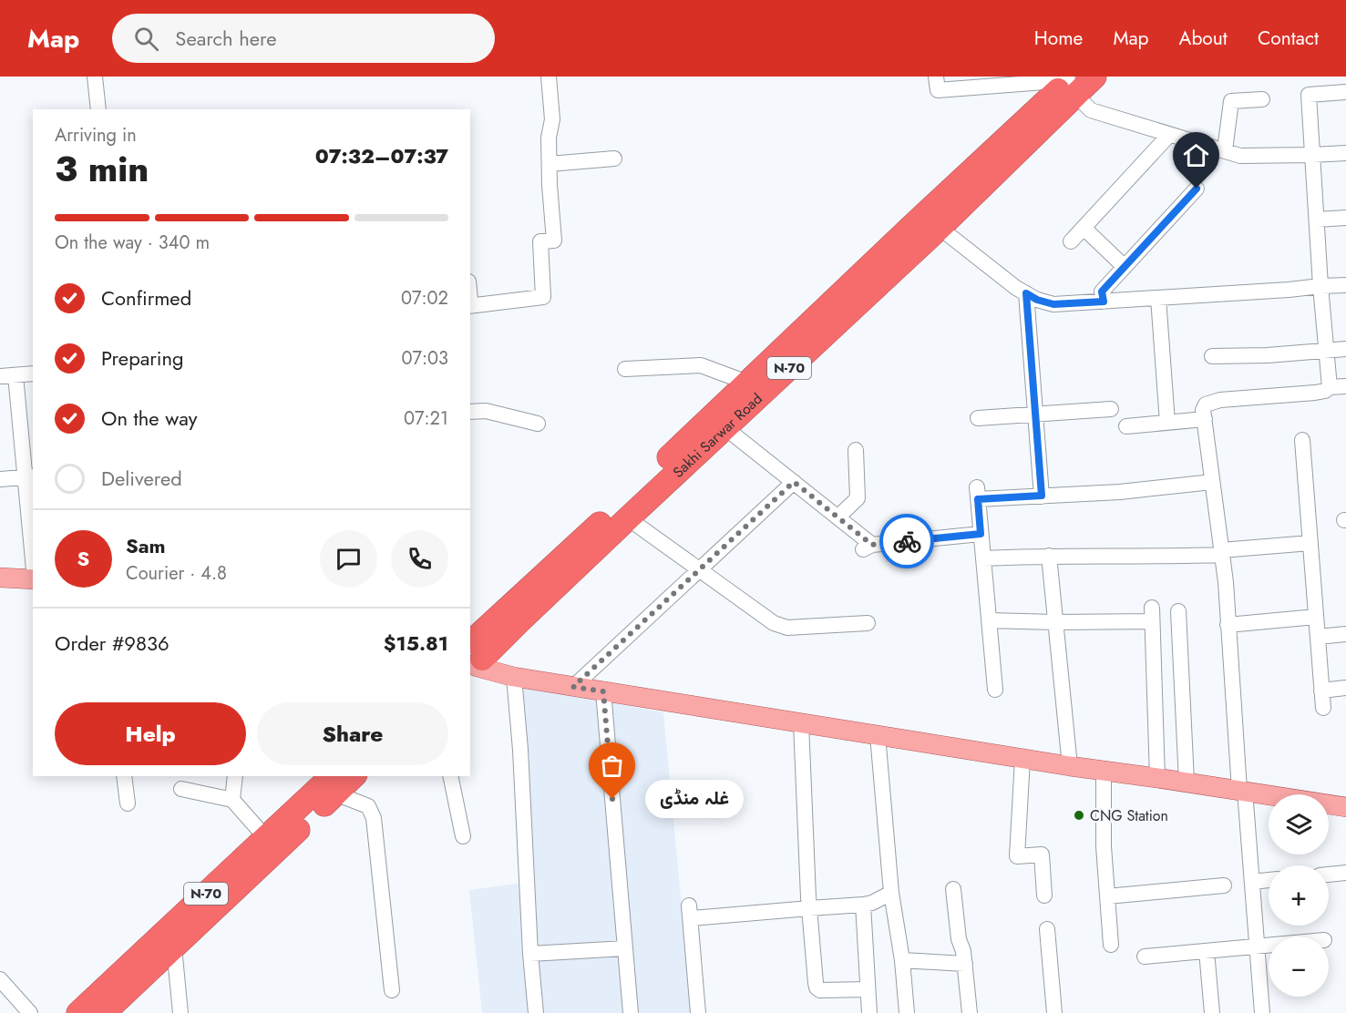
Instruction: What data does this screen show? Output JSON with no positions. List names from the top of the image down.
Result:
{
  "streets": {
    "highway": ["N-70", "Sakhi Sarwar Road"]
  },
  "places": ["غلہ منڈی", "CNG Station"],
  "page": {
    "header": "Map",
    "search": "Search here",
    "nav": [
      "Home",
      "Map",
      "About",
      "Contact"
    ],
    "heading": ["3 min", "Arriving in", "07:32–07:37"],
    "panel": [
      "Sam",
      "Courier · 4.8",
      "Order #9836",
      "$15.81"
    ],
    "bar": "On the way · 340 m",
    "list": [
      ["Confirmed", "07:02"],
      ["Preparing", "07:03"],
      ["On the way", "07:21"],
      "Delivered"
    ],
    "round": "S",
    "buttons": ["Help", "Share"],
    "bubble": "غلہ منڈی",
    "map_buttons": ["+", "−"]
  }
}
